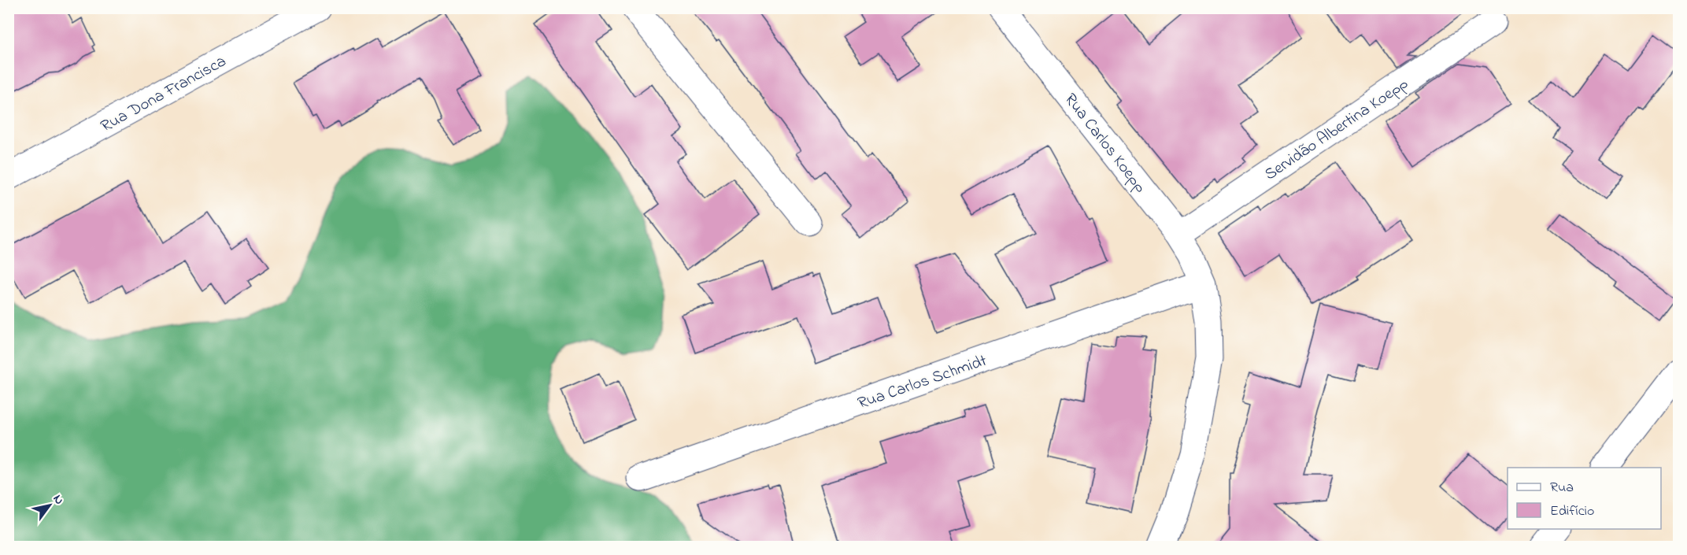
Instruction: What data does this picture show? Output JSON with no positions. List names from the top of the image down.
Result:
{
  "streets": {
    "street": [
      "Rua Dona Francisca",
      "Servidão Albertina Koepp",
      "Rua Carlos Koepp",
      "Rua Carlos Schmidt"
    ]
  },
  "crossings": [
    ["Servidão Albertina Koepp", "Rua Carlos Koepp"],
    ["Rua Carlos Koepp", "Rua Carlos Schmidt"]
  ],
  "legend": ["Rua", "Edifício"],
  "north": "top right"
}
